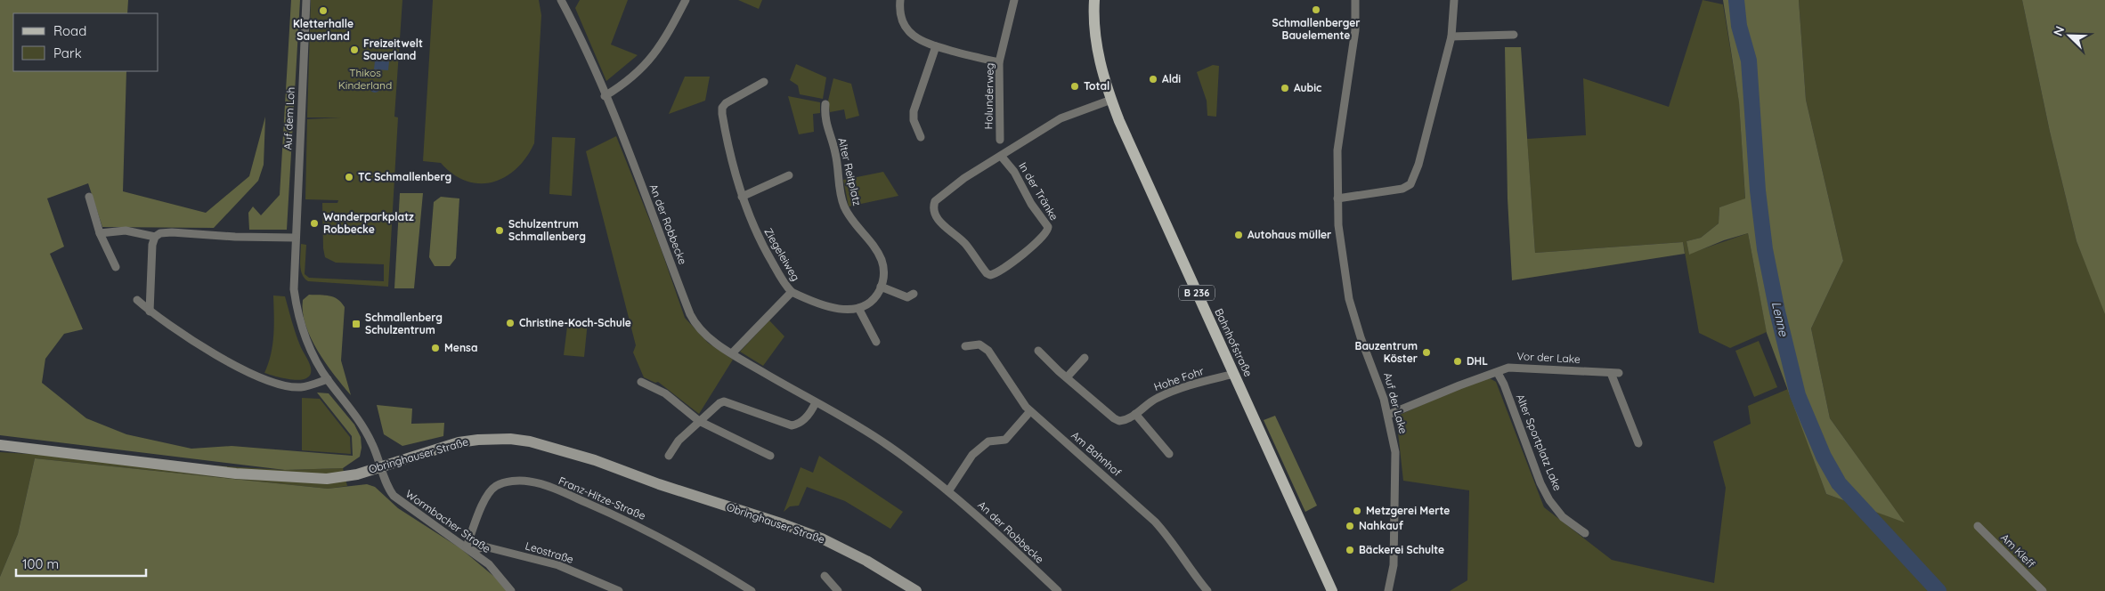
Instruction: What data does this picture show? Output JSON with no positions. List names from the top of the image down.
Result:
{
  "streets": {
    "main road": ["B 236", "Bahnhofstraße"],
    "street": [
      "Holunderweg",
      "Auf dem Loh",
      "Alter Reitplatz",
      "In der Tränke",
      "An der Robbecke",
      "Ziegeleiweg",
      "Vor der Lake",
      "Hohe Fohr",
      "Auf der Lake",
      "Alter Sportplatz Lake",
      "Am Bahnhof",
      "Obringhauser Straße",
      "Franz-Hitze-Straße",
      "Wormbacher Straße",
      "Am Kleff",
      "Leostraße"
    ]
  },
  "crossings": [
    ["Auf dem Loh", "Obringhauser Straße"],
    ["Auf dem Loh", "Wormbacher Straße"],
    ["In der Tränke", "Bahnhofstraße"],
    ["An der Robbecke", "Ziegeleiweg"],
    ["Bahnhofstraße", "Hohe Fohr"],
    ["Vor der Lake", "Auf der Lake"],
    ["Vor der Lake", "Alter Sportplatz Lake"],
    ["Obringhauser Straße", "Wormbacher Straße"],
    ["Franz-Hitze-Straße", "Wormbacher Straße"],
    ["Franz-Hitze-Straße", "Leostraße"],
    ["Wormbacher Straße", "Leostraße"]
  ],
  "water": ["Lenne"],
  "parks": ["Thikos Kinderland"],
  "places": {
    "other": [
      "Schmallenberger Bauelemente",
      "Kletterhalle Sauerland",
      "Freizeitwelt Sauerland",
      "Aldi",
      "Total",
      "Aubic",
      "TC Schmallenberg",
      "Wanderparkplatz Robbecke",
      "Schulzentrum Schmallenberg",
      "Autohaus müller",
      "Christine-Koch-Schule",
      "Mensa",
      "Bauzentrum Köster",
      "DHL",
      "Metzgerei Merte",
      "Nahkauf",
      "Bäckerei Schulte"
    ],
    "transit": ["Schmallenberg Schulzentrum"]
  },
  "legend": ["Road", "Park"],
  "scale_bar": "100 m",
  "north": "top left"
}
